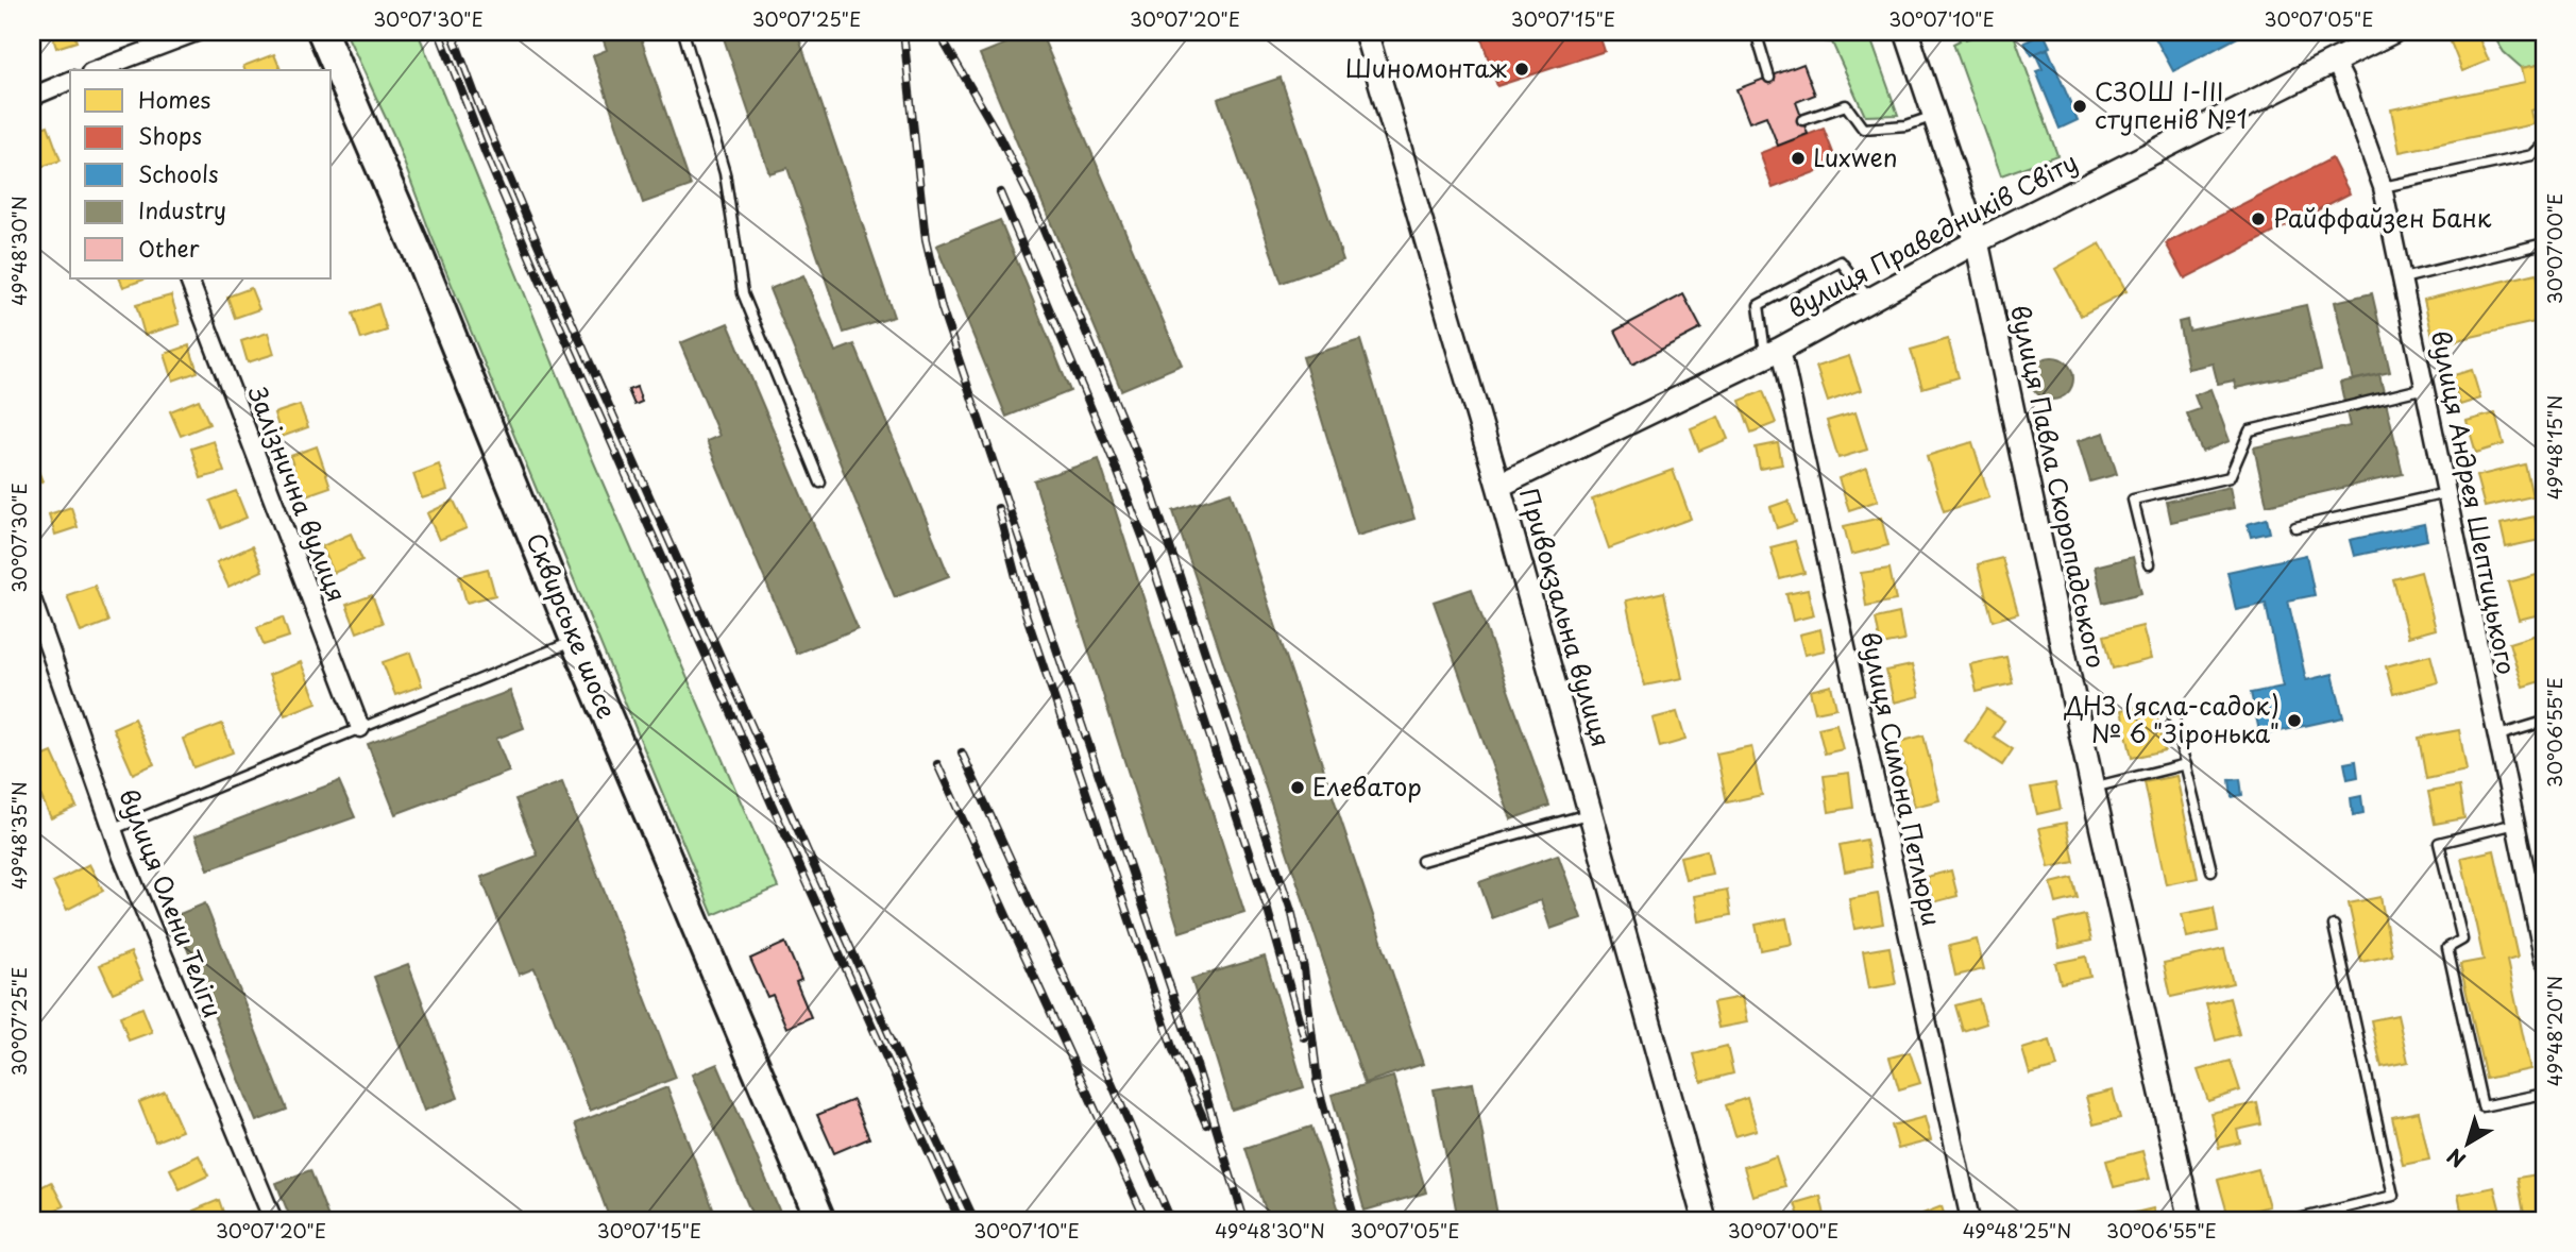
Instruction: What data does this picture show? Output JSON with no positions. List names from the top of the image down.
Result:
{
  "streets": {
    "main road": ["Сквирське шосе"],
    "street": [
      "вулиця Праведників Світу",
      "вулиця Павла Скоропадського",
      "Залізнична вулиця",
      "вулиця Андрея Шептицького",
      "Привокзальна вулиця",
      "вулиця Симона Петлюри",
      "вулиця Олени Теліги"
    ]
  },
  "crossings": [
    ["вулиця Праведників Світу", "вулиця Павла Скоропадського"],
    ["вулиця Праведників Світу", "вулиця Андрея Шептицького"],
    ["вулиця Праведників Світу", "Привокзальна вулиця"],
    ["вулиця Праведників Світу", "вулиця Симона Петлюри"]
  ],
  "places": [
    "Шиномонтаж",
    "СЗОШ І-ІІІ ступенів №1",
    "Luxwen",
    "Райффайзен Банк",
    "ДНЗ (ясла-садок) № 6 \"Зіронька\"",
    "Елеватор"
  ],
  "legend": [
    "Homes",
    "Shops",
    "Schools",
    "Industry",
    "Other"
  ],
  "north": "bottom left",
  "coordinates": [
    "30°07'30\"E",
    "30°07'25\"E",
    "30°07'20\"E",
    "30°07'15\"E",
    "30°07'10\"E",
    "30°07'05\"E",
    "30°07'00\"E",
    "49°48'30\"N",
    "49°48'15\"N",
    "30°06'55\"E",
    "49°48'35\"N",
    "49°48'20\"N",
    "49°48'25\"N"
  ]
}
